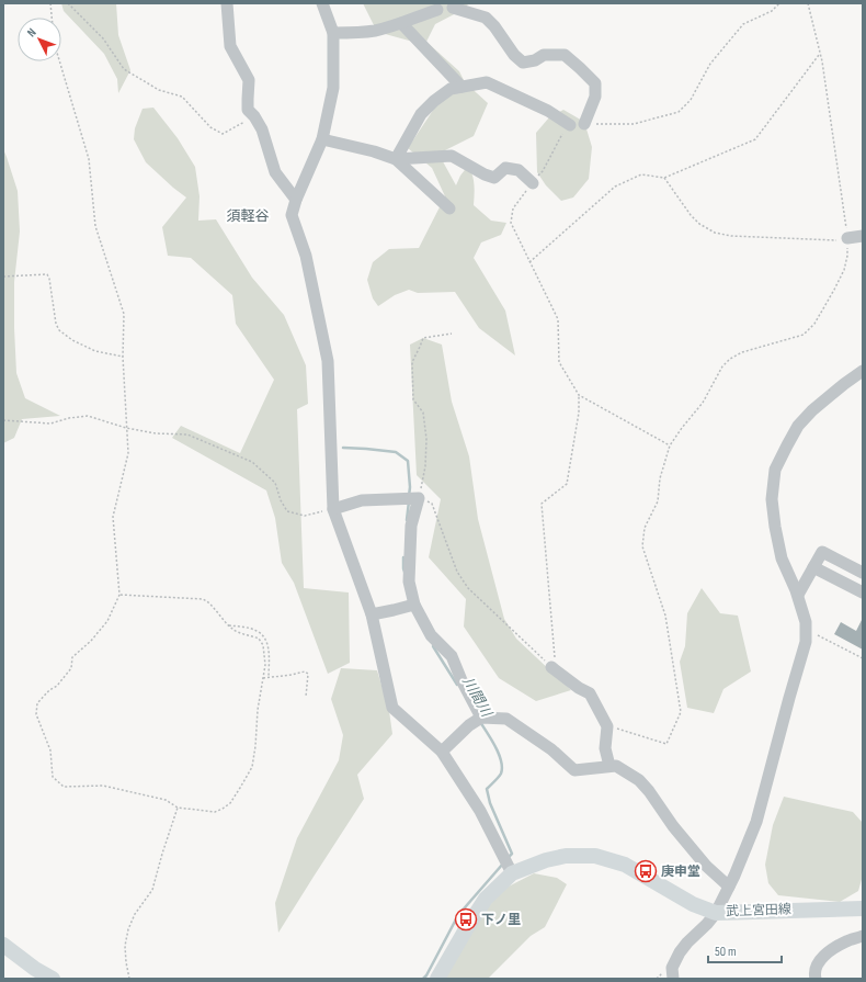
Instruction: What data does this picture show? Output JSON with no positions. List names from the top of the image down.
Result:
{
  "streets": {
    "main road": ["武上宮田線"]
  },
  "districts": ["須軽谷"],
  "water": ["川間川"],
  "places": {
    "bus stop": ["庚申堂", "下ノ里"]
  },
  "scale_bar": "50 m",
  "north": "top left"
}
